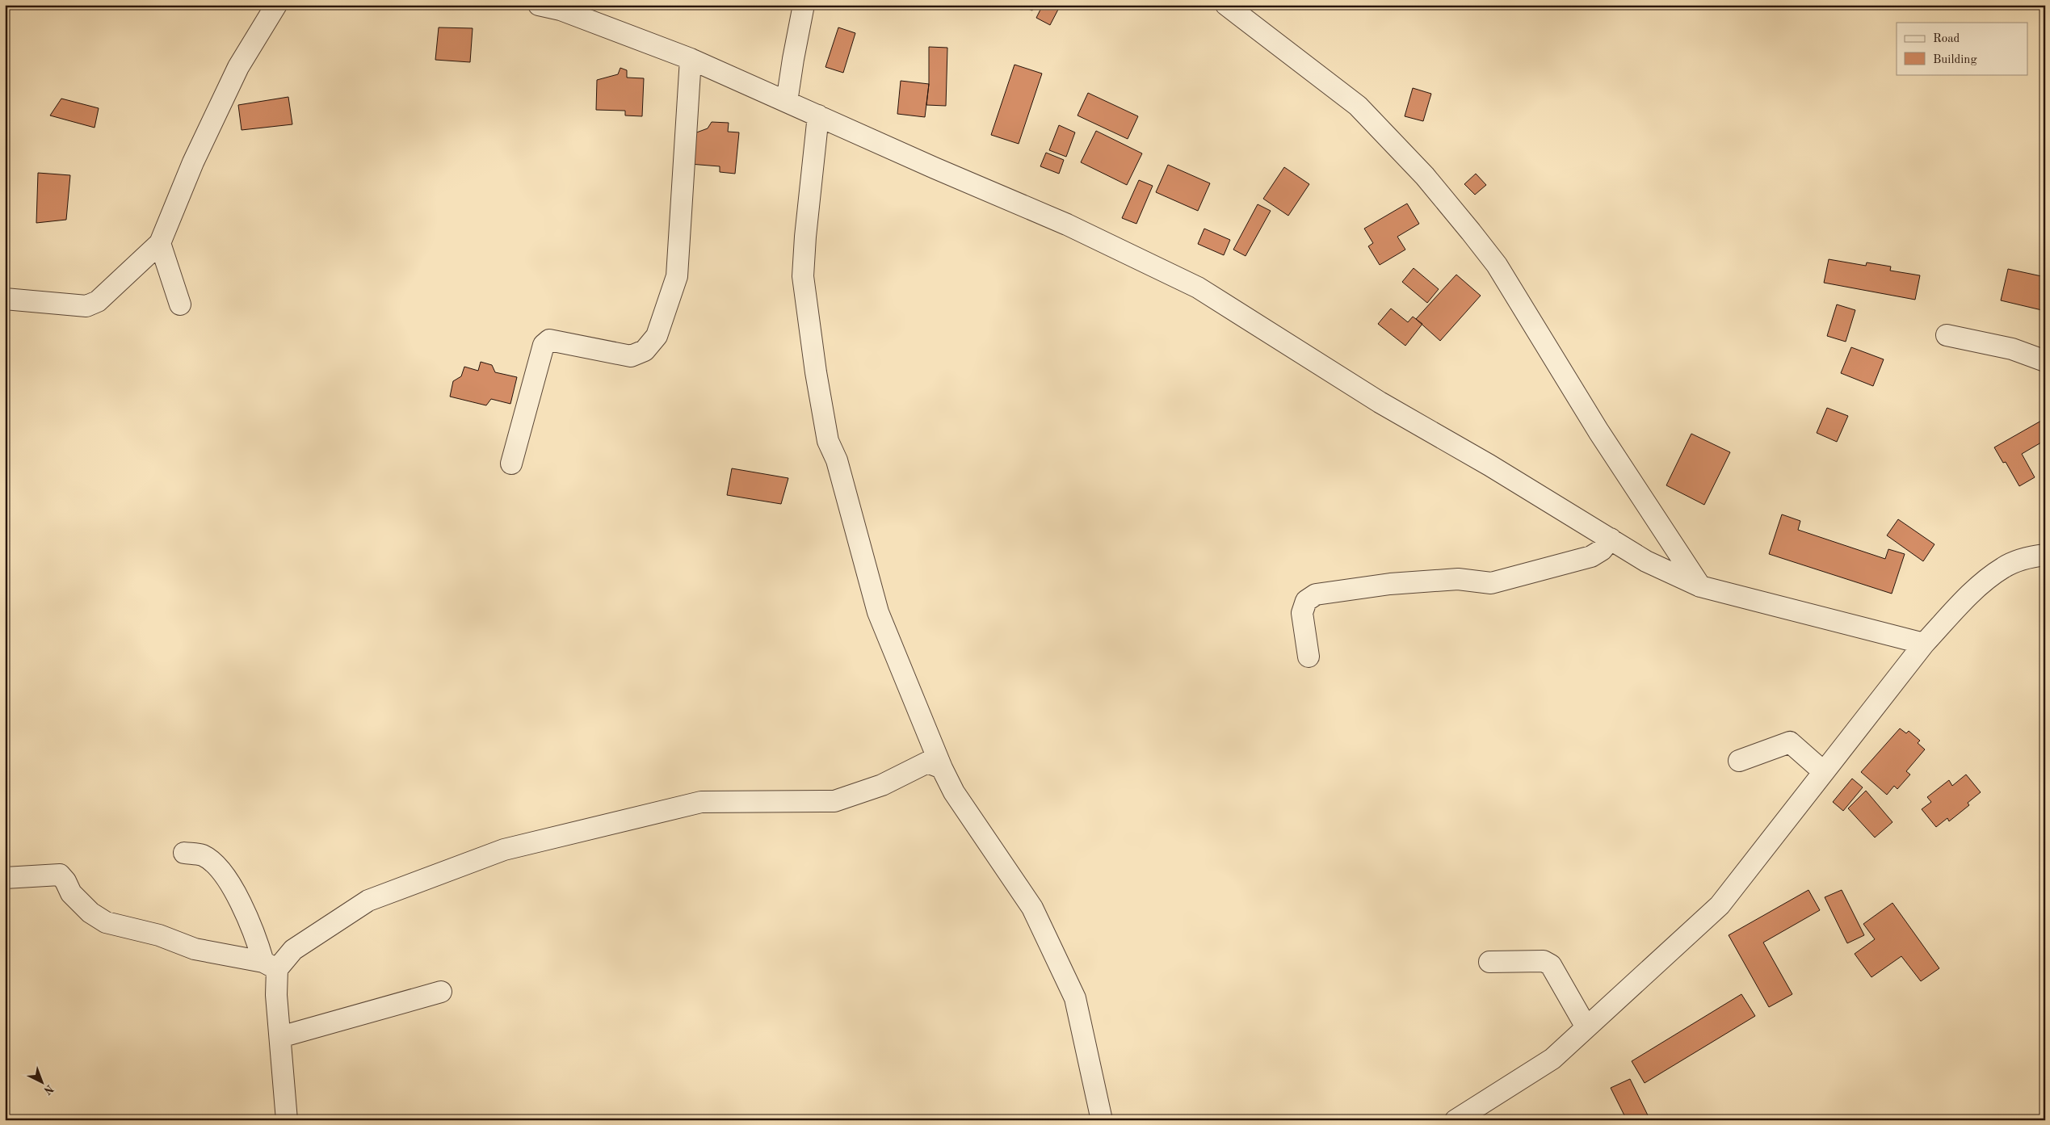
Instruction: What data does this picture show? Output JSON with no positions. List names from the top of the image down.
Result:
{
  "legend": ["Road", "Building"],
  "north": "bottom right"
}
